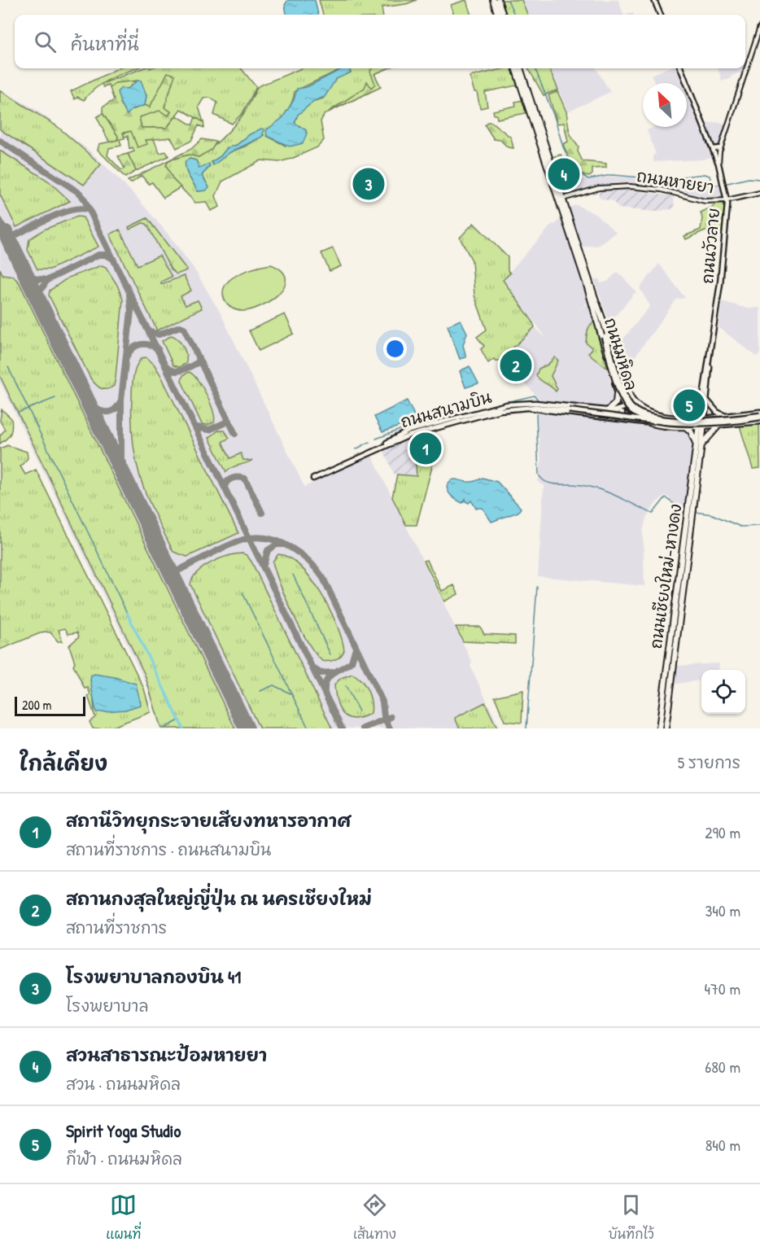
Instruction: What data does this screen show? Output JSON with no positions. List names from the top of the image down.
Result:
{
  "streets": {
    "main road": [
      "ถนนวัวลาย",
      "ถนนมหิดล",
      "ถนนสนามบิน",
      "ถนนเชียงใหม่-หางดง"
    ],
    "street": ["ถนนหายยา"]
  },
  "crossings": [
    ["ถนนหายยา", "ถนนวัวลาย"],
    ["ถนนหายยา", "ถนนมหิดล"],
    ["ถนนวัวลาย", "ถนนมหิดล"],
    ["ถนนวัวลาย", "ถนนเชียงใหม่-หางดง"],
    ["ถนนมหิดล", "ถนนสนามบิน"],
    ["ถนนมหิดล", "ถนนเชียงใหม่-หางดง"]
  ],
  "scale_bar": "200 m",
  "north": "top left",
  "page": {
    "search": "ค้นหาที่นี่",
    "pins": [
      "4",
      "3",
      "2",
      "5",
      "1"
    ],
    "scale": "200 m",
    "heading": ["ใกล้เคียง", "5 รายการ"],
    "list": [
      {
        "mark": "1",
        "name": "สถานีวิทยุกระจายเสียงทหารอากาศ",
        "note": "สถานที่ราชการ · ถนนสนามบิน",
        "value": "290 m"
      },
      {
        "mark": "2",
        "name": "สถานกงสุลใหญ่ญี่ปุ่น ณ นครเชียงใหม่",
        "note": "สถานที่ราชการ",
        "value": "340 m"
      },
      {
        "mark": "3",
        "name": "โรงพยาบาลกองบิน 41",
        "note": "โรงพยาบาล",
        "value": "470 m"
      },
      {
        "mark": "4",
        "name": "สวนสาธารณะป้อมหายยา",
        "note": "สวน · ถนนมหิดล",
        "value": "680 m"
      },
      {
        "mark": "5",
        "name": "Spirit Yoga Studio",
        "note": "กีฬา · ถนนมหิดล",
        "value": "840 m"
      }
    ],
    "nav": ["แผนที่", "เส้นทาง", "บันทึกไว้"]
  }
}
